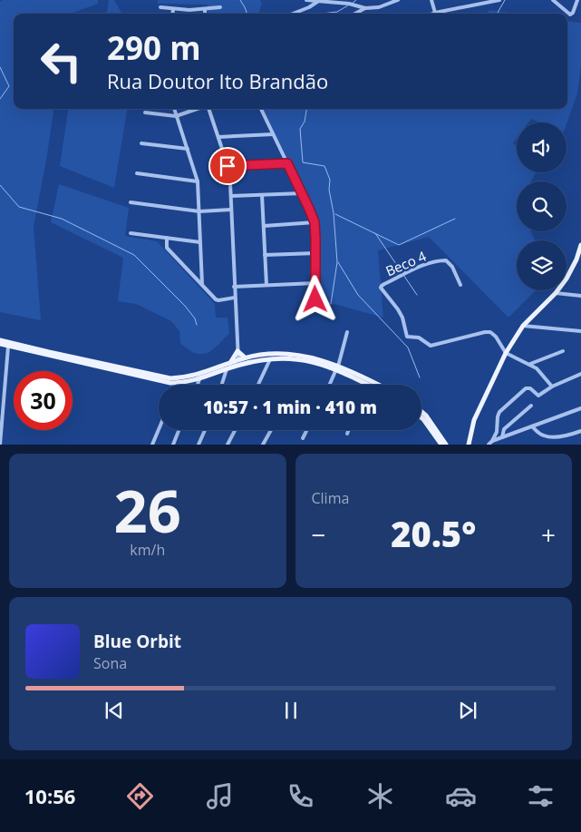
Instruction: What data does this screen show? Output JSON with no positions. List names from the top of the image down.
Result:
{
  "streets": {
    "street": ["Beco 4"]
  },
  "page": {
    "turn": ["290 m", "Rua Doutor Ito Brandão"],
    "limit": "30",
    "trip": "10:57 · 1 min · 410 m",
    "tile": [
      ["26", "km/h"],
      "Clima"
    ],
    "heat": ["−", "20.5°", "+"],
    "song": ["Blue Orbit", "Sona"],
    "tabs": "10:56"
  }
}
